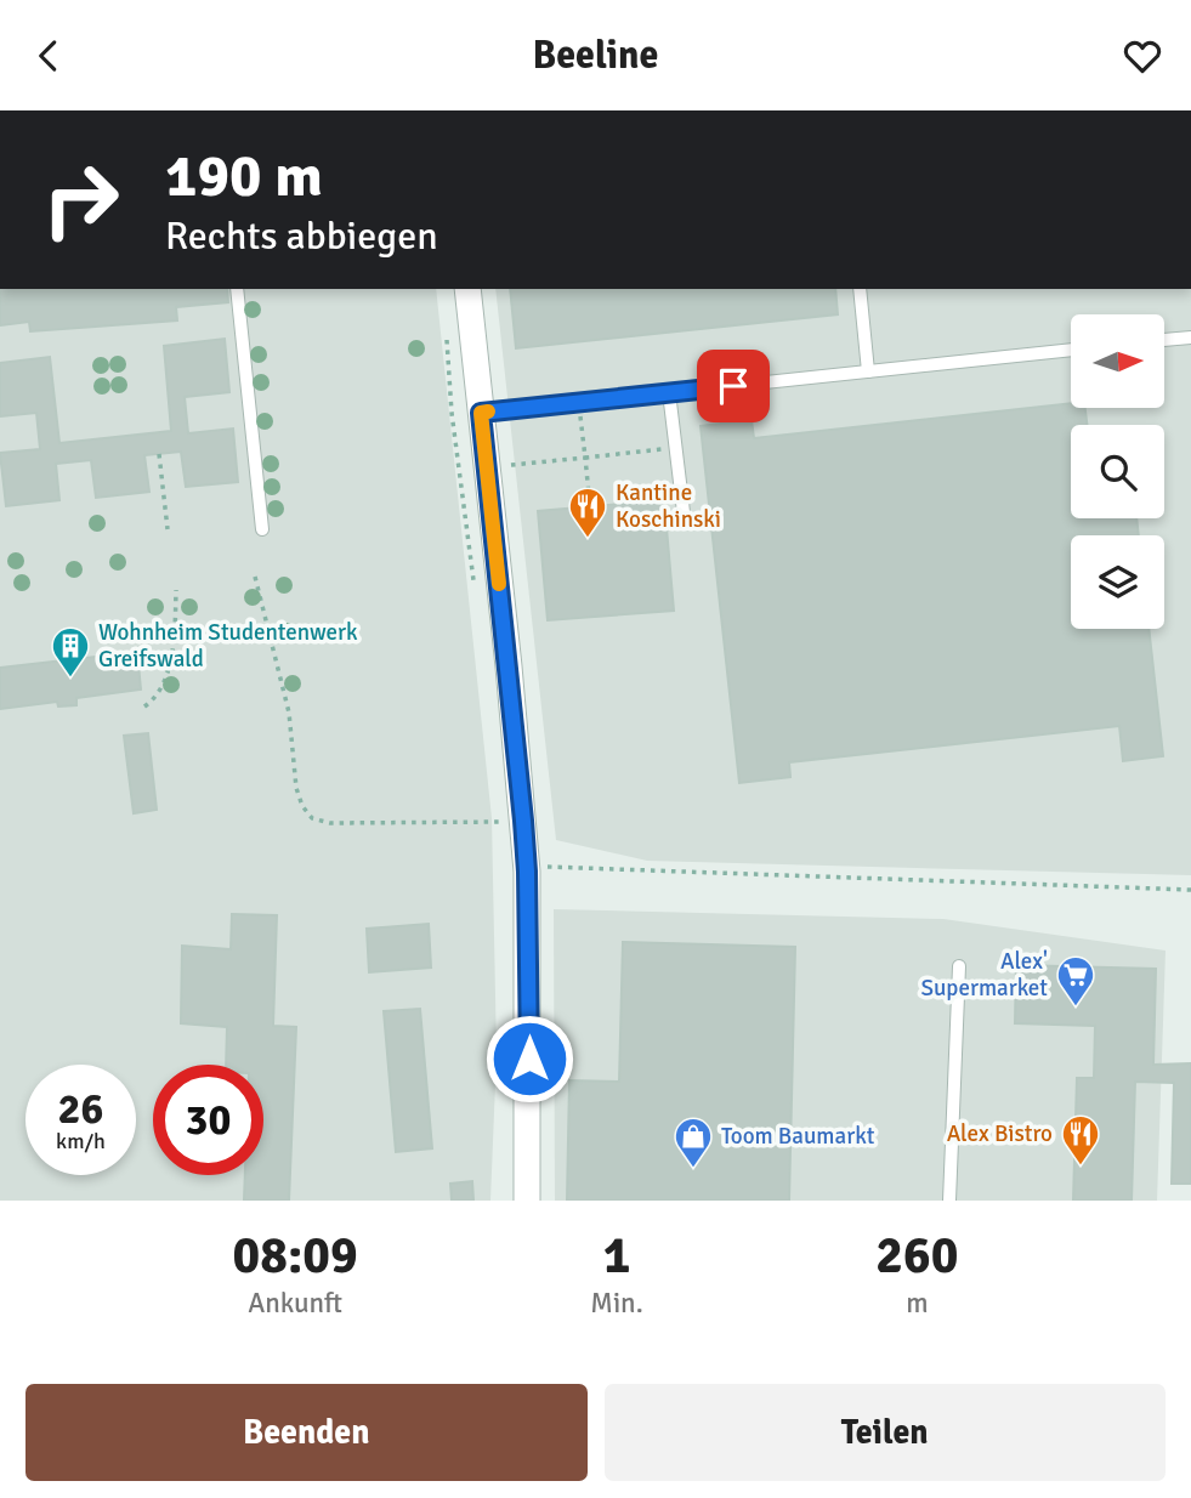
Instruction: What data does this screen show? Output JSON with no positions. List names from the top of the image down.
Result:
{
  "places": {
    "restaurant": ["Kantine Koschinski", "Alex Bistro"],
    "building": ["Wohnheim Studentenwerk Greifswald"],
    "supermarket": ["Alex' Supermarket"],
    "shop": ["Toom Baumarkt"]
  },
  "north": "right",
  "page": {
    "header": "Beeline",
    "turn": ["190 m", "Rechts abbiegen"],
    "speed": "26 km/h",
    "limit": "30",
    "eta": [
      "08:09",
      "Ankunft",
      "1",
      "Min.",
      "260",
      "m"
    ],
    "buttons": ["Beenden", "Teilen"]
  }
}
